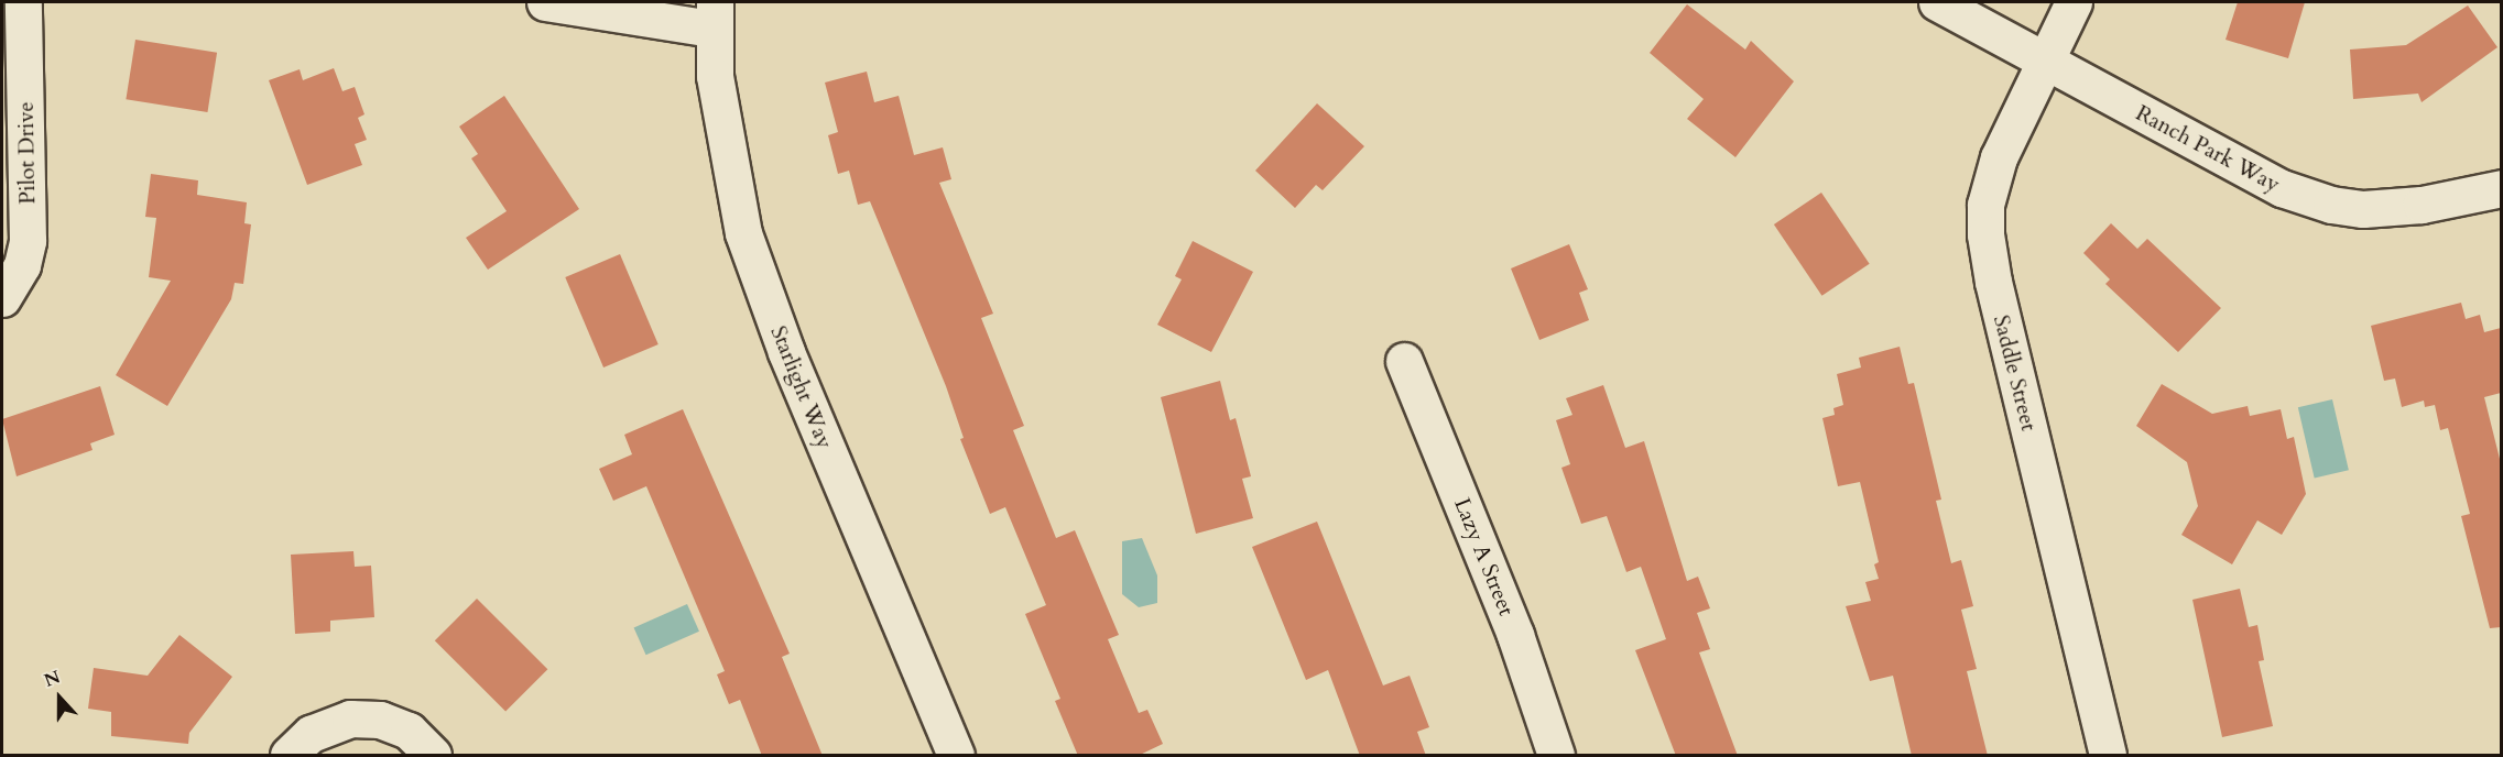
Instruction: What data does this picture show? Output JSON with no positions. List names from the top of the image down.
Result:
{
  "streets": {
    "street": [
      "Ranch Park Way",
      "Pilot Drive",
      "Saddle Street",
      "Starlight Way",
      "Lazy A Street"
    ]
  },
  "crossings": [
    ["Ranch Park Way", "Saddle Street"]
  ],
  "north": "top"
}
